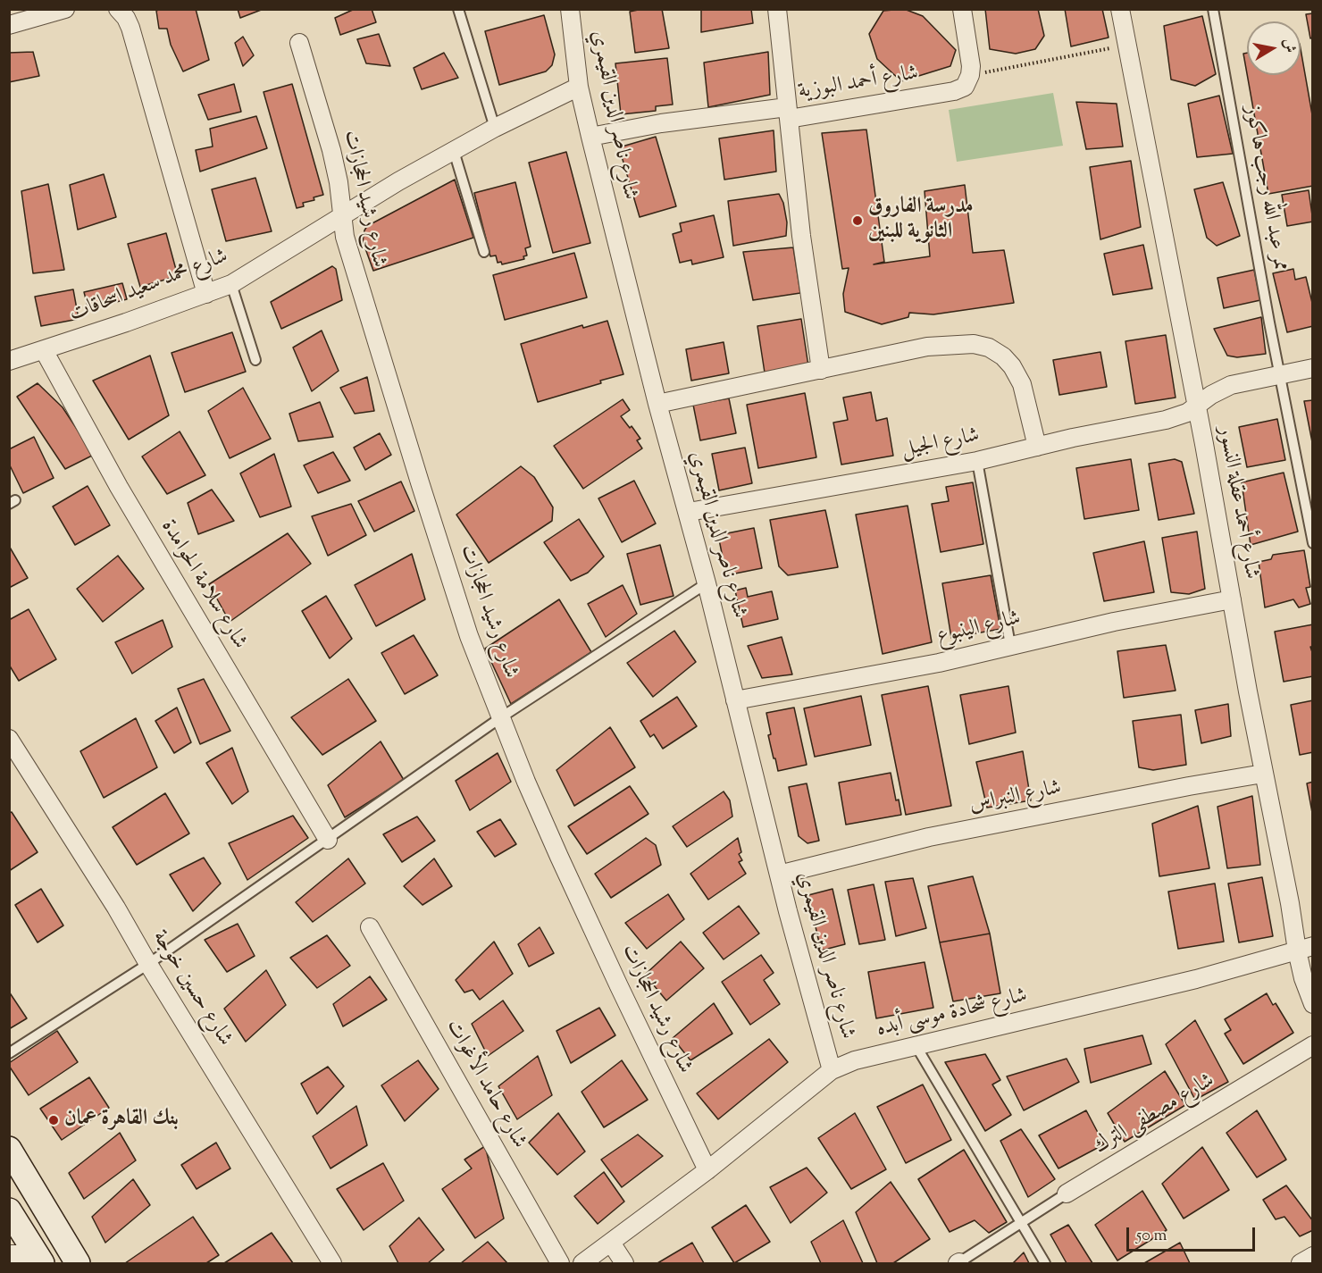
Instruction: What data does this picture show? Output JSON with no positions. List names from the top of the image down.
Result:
{
  "streets": {
    "street": [
      "شارع أحمد البوزية",
      "شارع ناصر الدين القيمري",
      "شارع رشيد الحجازات",
      "شارع محمد سعيد اسحاقات",
      "شارع الجيل",
      "شارع أحمد عقلة النسور",
      "شارع سلامة الحوامدة",
      "شارع الينبوع",
      "شارع النبراس",
      "شارع حسين خوجة",
      "شارع شحادة موسى أبده",
      "شارع حامد الأغوات",
      "شارع مصطفى الترك"
    ],
    "lane": ["ممر عبد الله رجب هاكوز"]
  },
  "crossings": [
    ["شارع ناصر الدين القيمري", "شارع محمد سعيد اسحاقات"],
    ["شارع ناصر الدين القيمري", "شارع الجيل"],
    ["شارع ناصر الدين القيمري", "شارع الينبوع"],
    ["شارع ناصر الدين القيمري", "شارع النبراس"],
    ["شارع ناصر الدين القيمري", "شارع شحادة موسى أبده"],
    ["ممر عبد الله رجب هاكوز", "شارع الجيل"],
    ["شارع رشيد الحجازات", "شارع محمد سعيد اسحاقات"],
    ["شارع رشيد الحجازات", "شارع شحادة موسى أبده"],
    ["شارع محمد سعيد اسحاقات", "شارع سلامة الحوامدة"],
    ["شارع الجيل", "شارع أحمد عقلة النسور"],
    ["شارع أحمد عقلة النسور", "شارع الينبوع"],
    ["شارع أحمد عقلة النسور", "شارع النبراس"],
    ["شارع أحمد عقلة النسور", "شارع شحادة موسى أبده"]
  ],
  "places": ["مدرسة الفاروق الثانوية للبنين", "بنك القاهرة عمان"],
  "scale_bar": "50 m",
  "north": "right"
}
